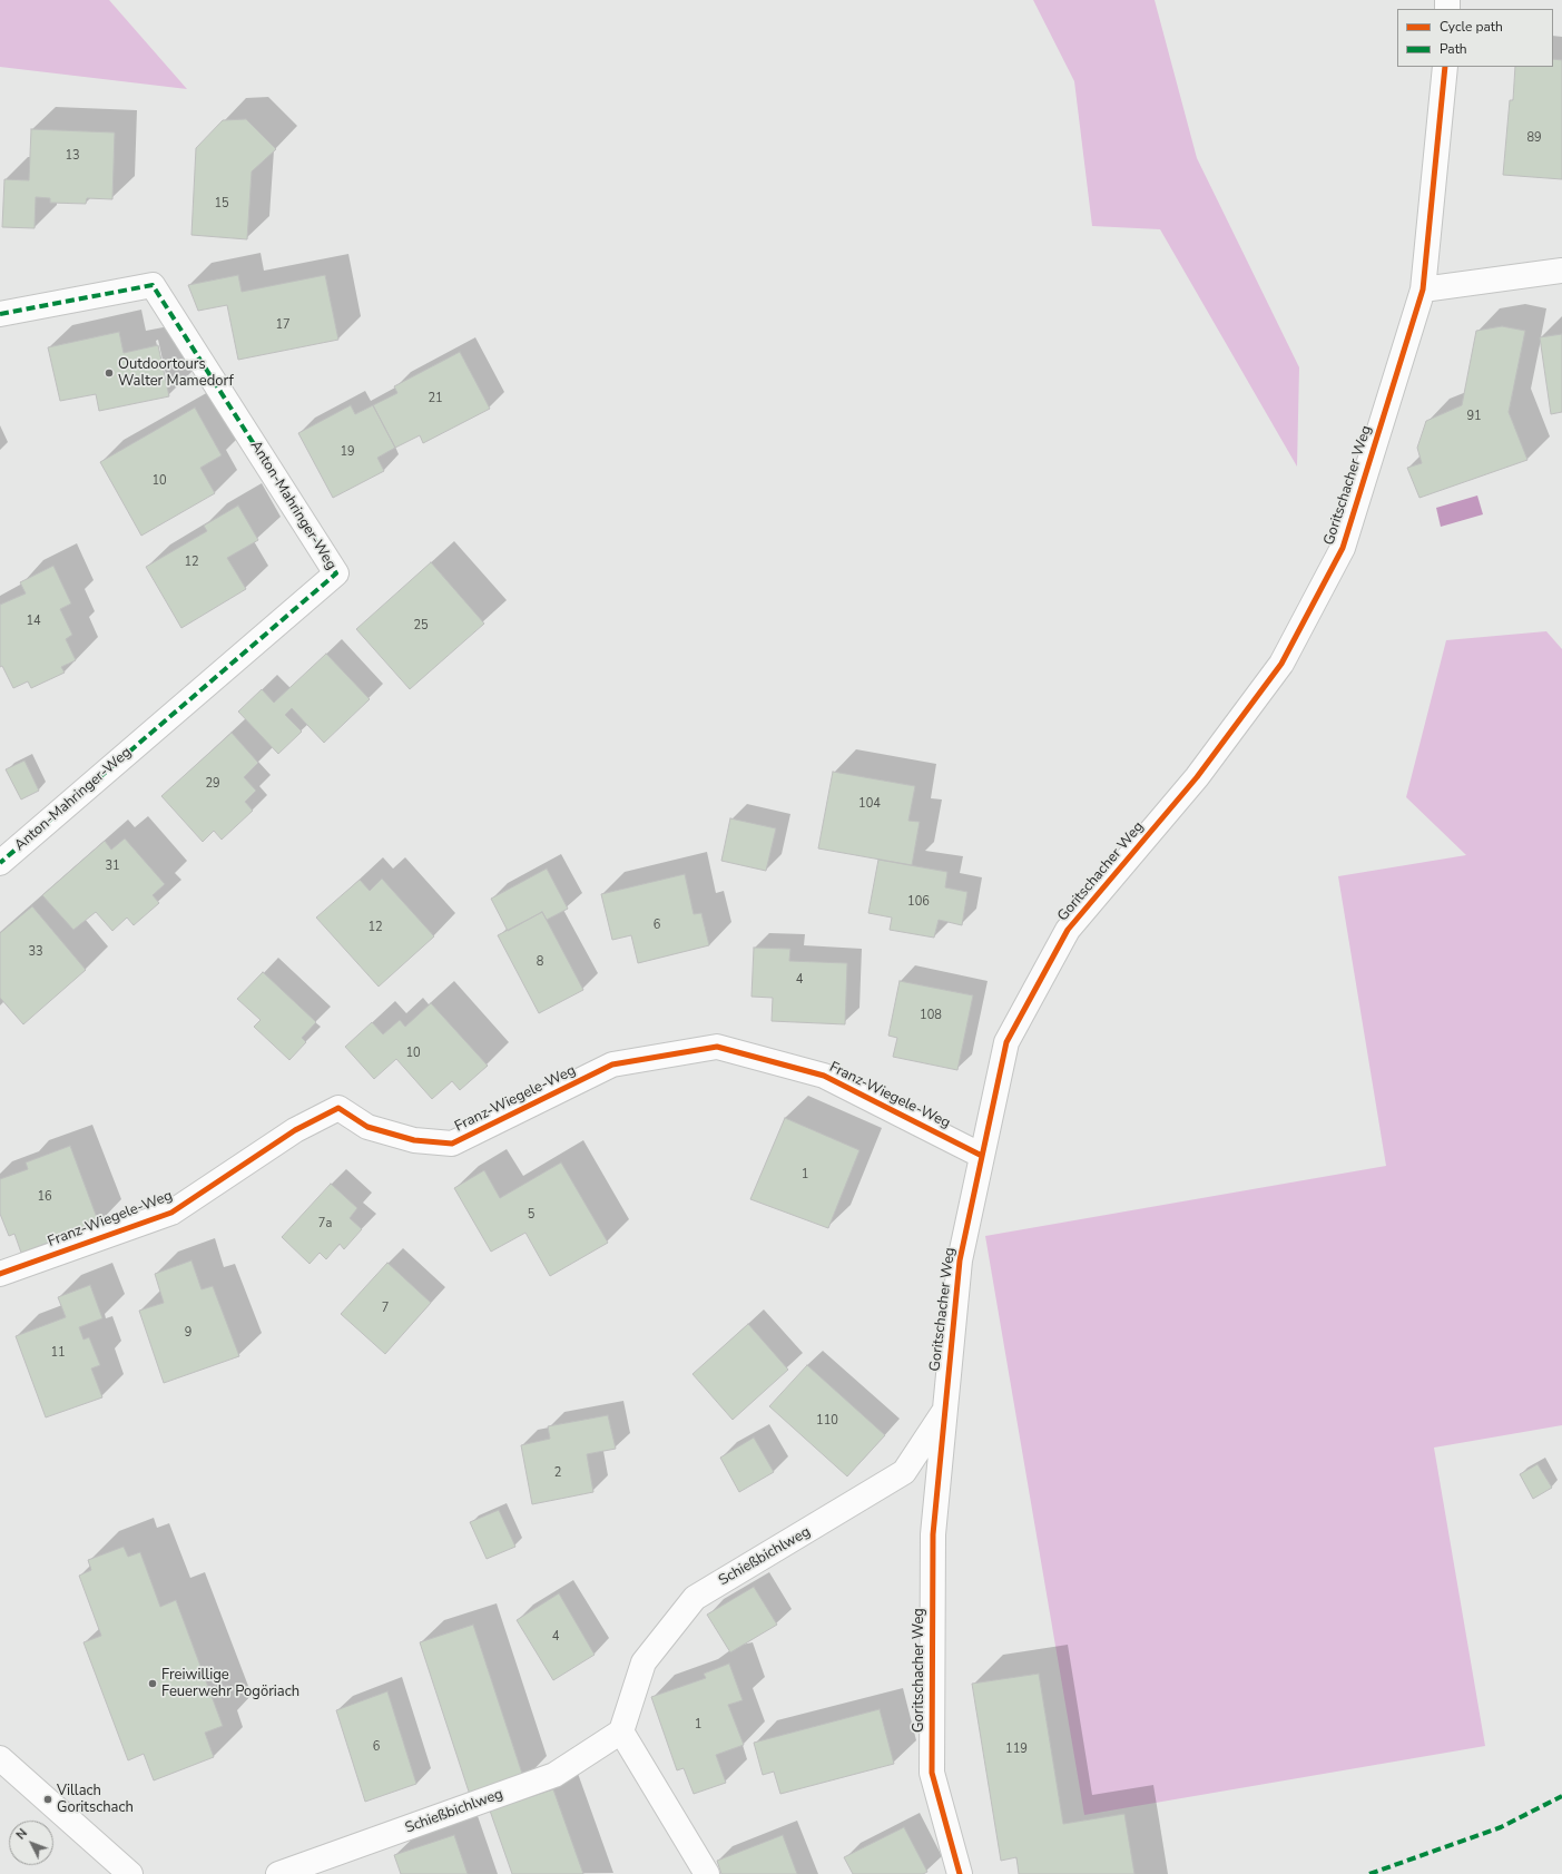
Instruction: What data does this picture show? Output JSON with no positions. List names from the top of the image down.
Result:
{
  "streets": {
    "street": [
      "Goritschacher Weg",
      "Anton-Mahringer-Weg",
      "Franz-Wiegele-Weg",
      "Schießbichlweg"
    ]
  },
  "crossings": [
    ["Goritschacher Weg", "Franz-Wiegele-Weg"],
    ["Goritschacher Weg", "Schießbichlweg"]
  ],
  "places": ["Outdoortours Walter Mamedorf", "Freiwillige Feuerwehr Pogöriach", "Villach Goritschach"],
  "house_numbers": [
    "89",
    "13",
    "15",
    "17",
    "21",
    "91",
    "19",
    "10",
    "12",
    "14",
    "25",
    "29",
    "104",
    "31",
    "106",
    "6",
    "12",
    "33",
    "8",
    "4",
    "108",
    "10",
    "1",
    "16",
    "5",
    "7a",
    "7",
    "9",
    "11",
    "110",
    "2",
    "4",
    "1",
    "6",
    "119"
  ],
  "legend": ["Cycle path", "Path"],
  "north": "top left"
}
